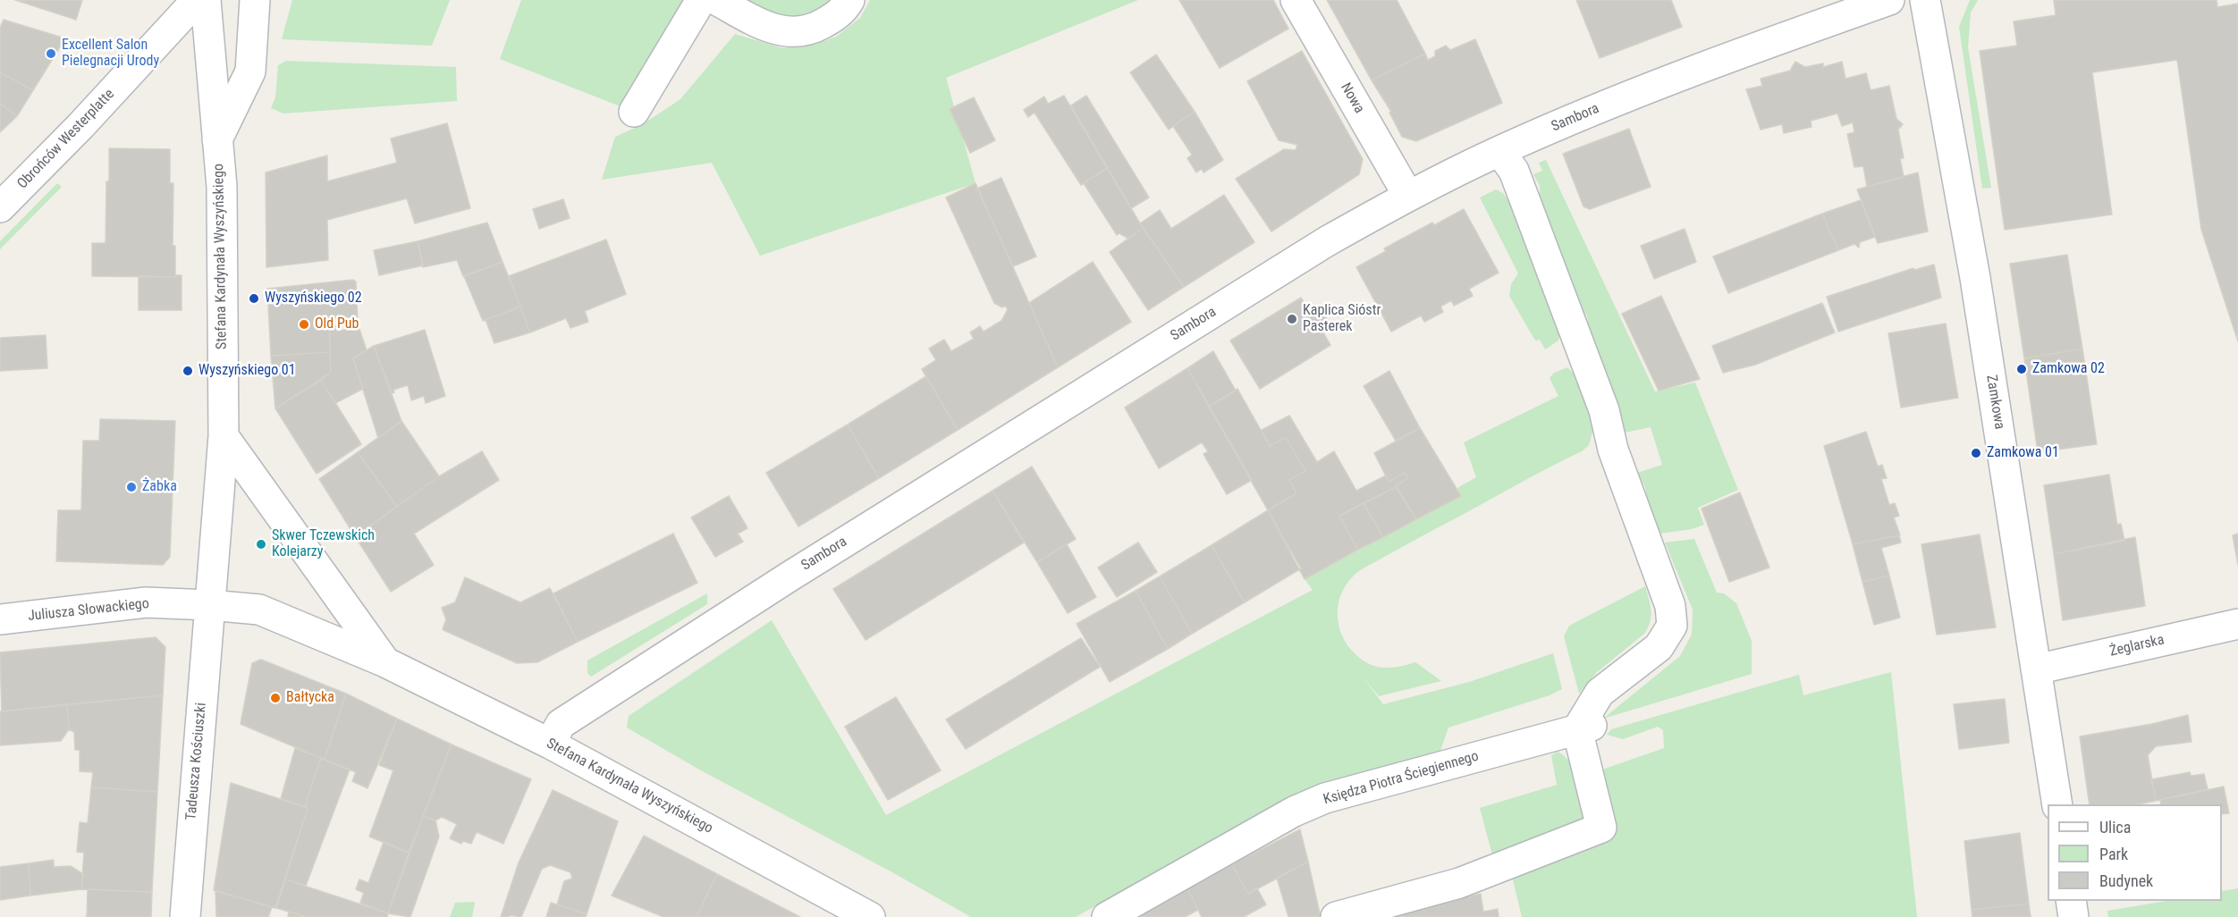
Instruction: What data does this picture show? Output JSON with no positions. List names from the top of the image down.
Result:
{
  "streets": {
    "street": [
      "Nowa",
      "Sambora",
      "Obrońców Westerplatte",
      "Stefana Kardynała Wyszyńskiego",
      "Zamkowa",
      "Juliusza Słowackiego",
      "Żeglarska",
      "Tadeusza Kościuszki",
      "Księdza Piotra Ściegiennego"
    ]
  },
  "crossings": [
    ["Nowa", "Sambora"],
    ["Sambora", "Stefana Kardynała Wyszyńskiego"],
    ["Stefana Kardynała Wyszyńskiego", "Juliusza Słowackiego"],
    ["Stefana Kardynała Wyszyńskiego", "Tadeusza Kościuszki"],
    ["Zamkowa", "Żeglarska"],
    ["Juliusza Słowackiego", "Tadeusza Kościuszki"]
  ],
  "places": [
    "Excellent Salon Pielegnacji Urody",
    "Wyszyńskiego 02",
    "Kaplica Sióstr Pasterek",
    "Old Pub",
    "Zamkowa 02",
    "Wyszyńskiego 01",
    "Zamkowa 01",
    "Żabka",
    "Skwer Tczewskich Kolejarzy",
    "Bałtycka"
  ],
  "legend": ["Ulica", "Park", "Budynek"]
}
